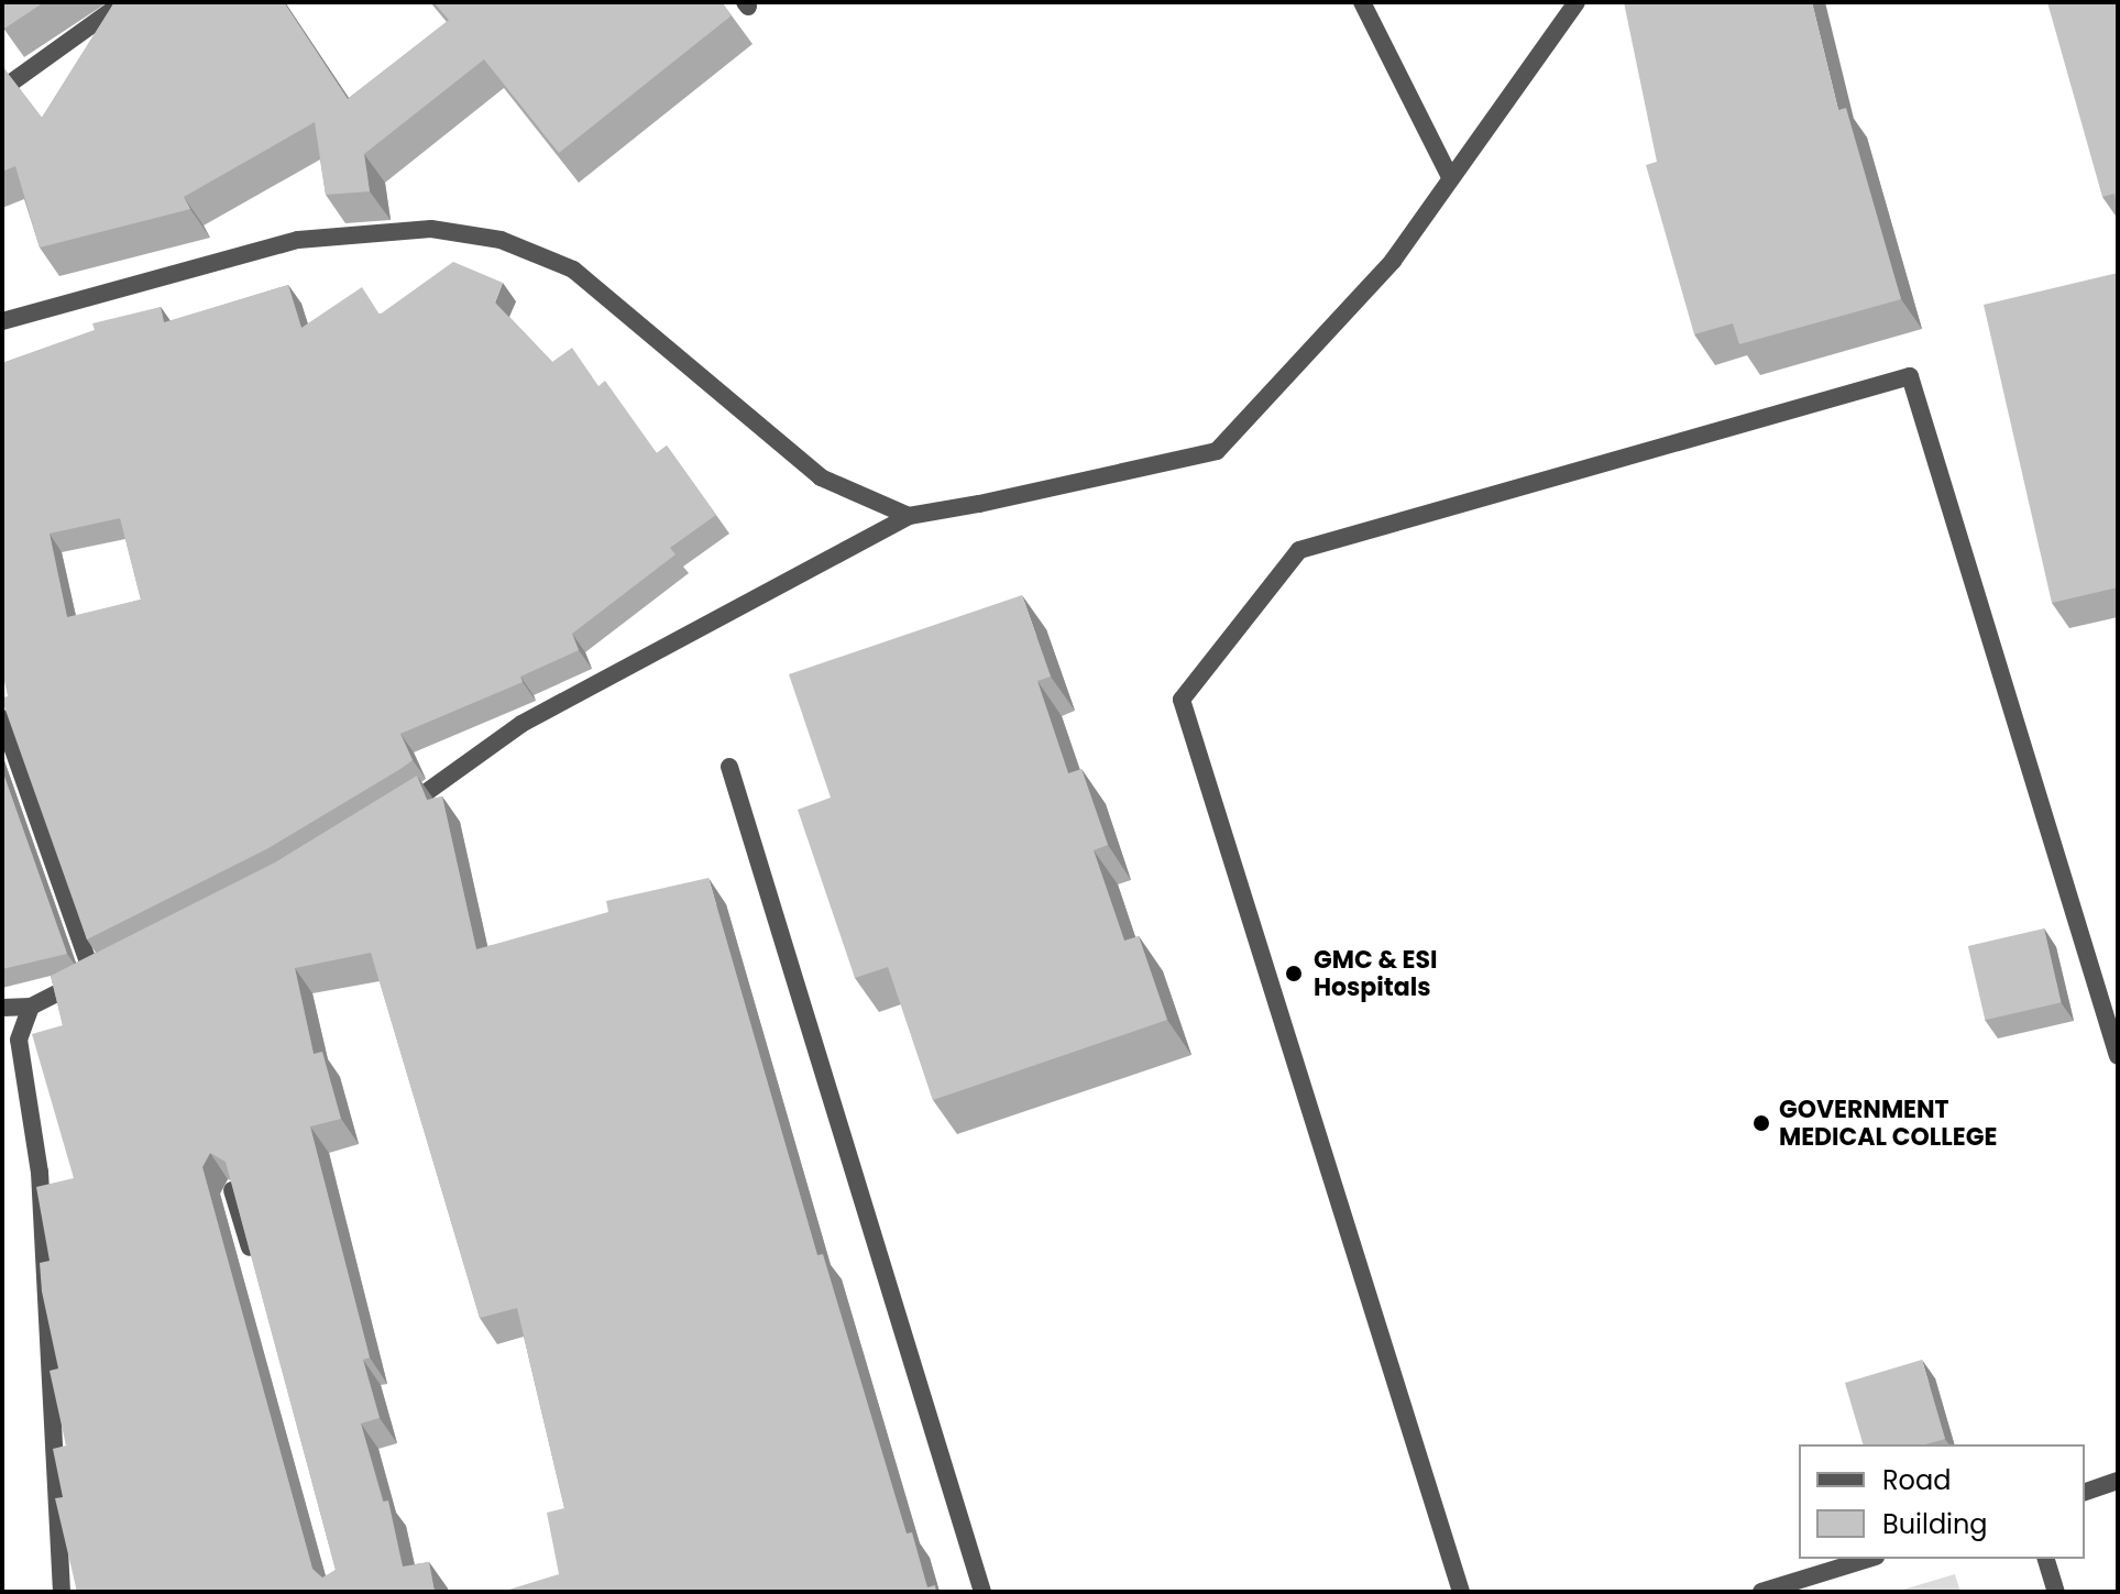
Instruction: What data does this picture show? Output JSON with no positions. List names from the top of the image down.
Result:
{
  "places": ["GMC & ESI Hospitals", "GOVERNMENT MEDICAL COLLEGE"],
  "legend": ["Road", "Building"]
}
